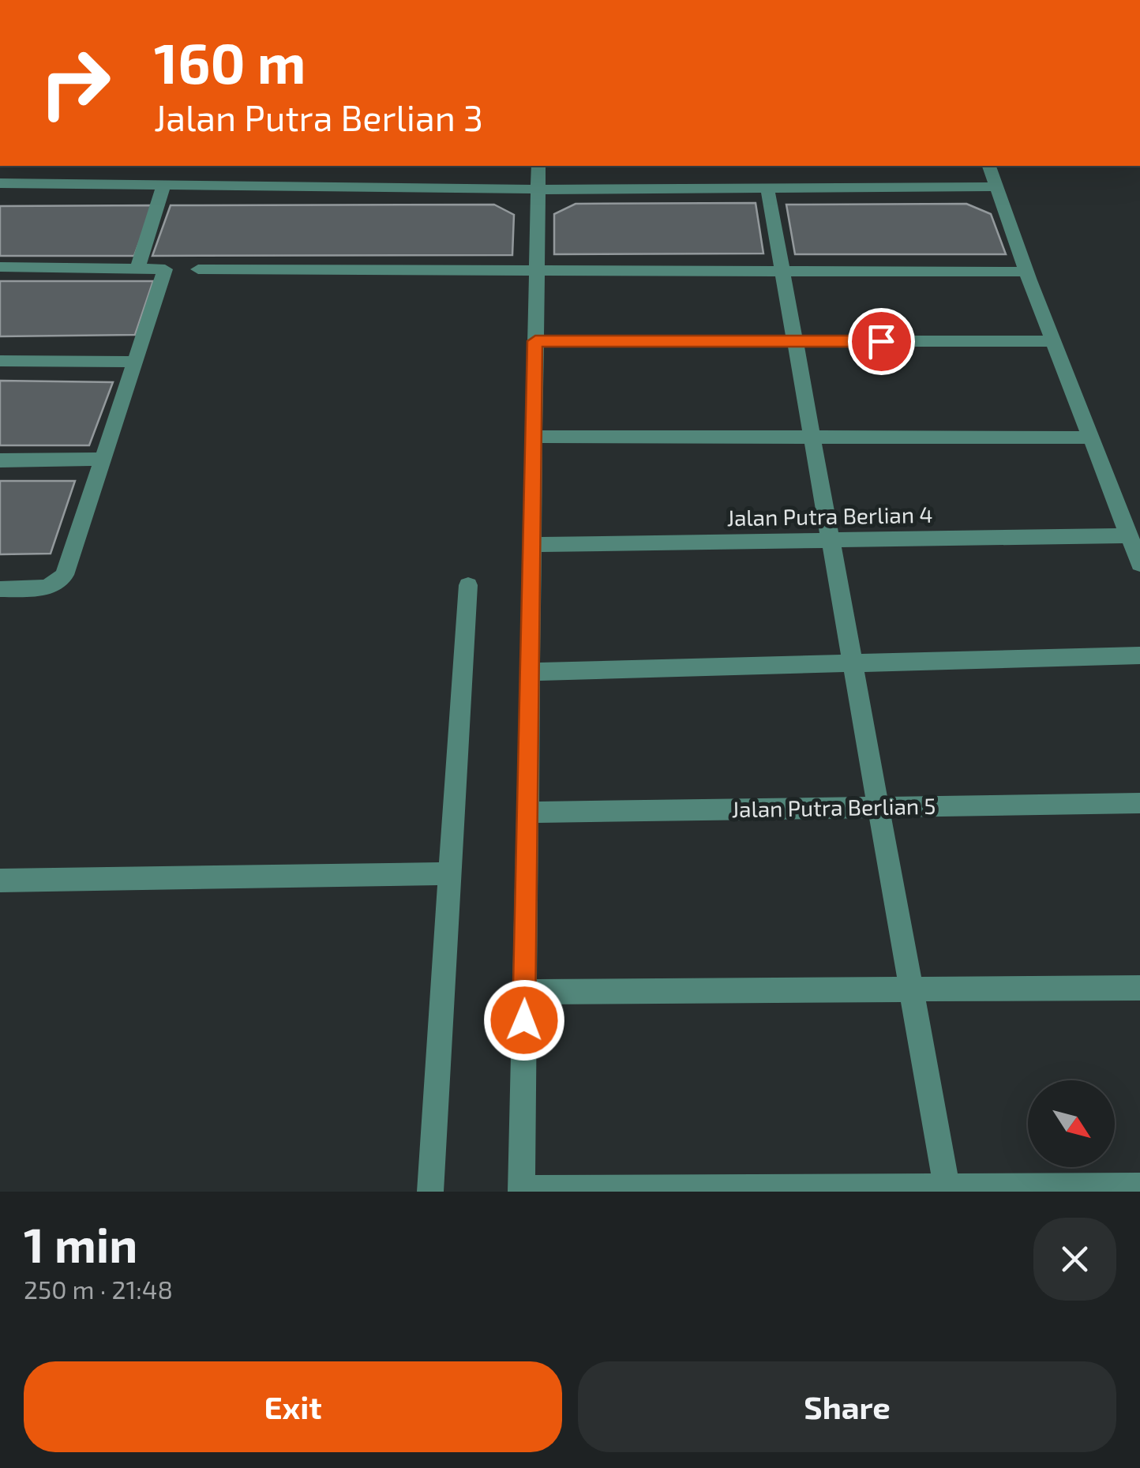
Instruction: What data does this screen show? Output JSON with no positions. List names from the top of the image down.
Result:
{
  "streets": {
    "street": ["Jalan Putra Berlian 4", "Jalan Putra Berlian 5"]
  },
  "north": "bottom right",
  "page": {
    "turn": ["160 m", "Jalan Putra Berlian 3"],
    "heading": ["1 min", "250 m · 21:48"],
    "buttons": ["Exit", "Share"]
  }
}
